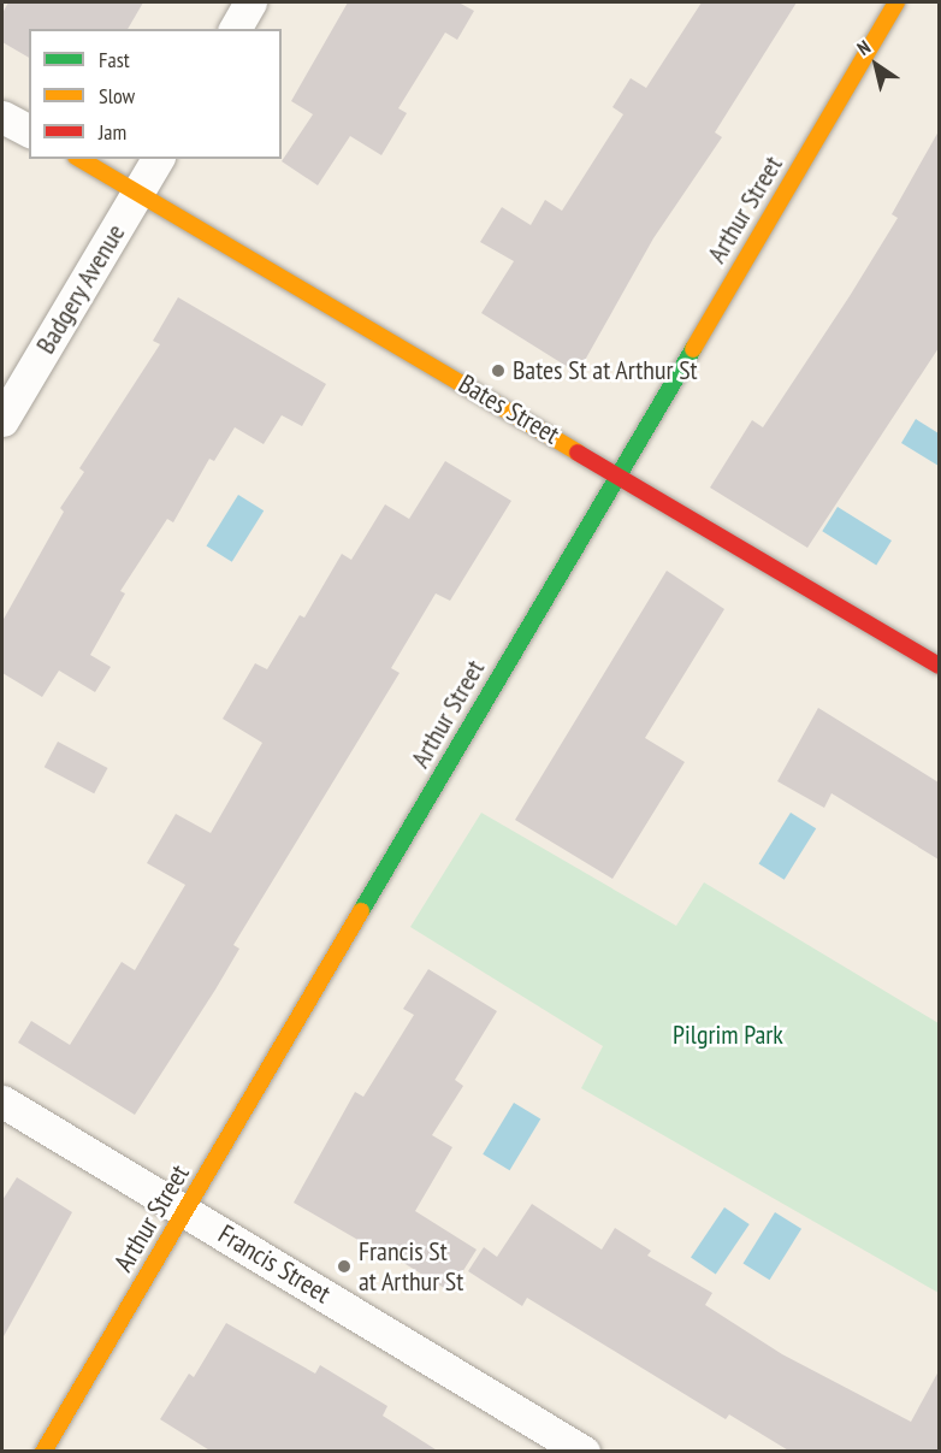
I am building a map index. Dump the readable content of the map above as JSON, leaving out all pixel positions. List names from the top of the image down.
{
  "streets": {
    "main road": ["Arthur Street", "Bates Street"],
    "street": ["Badgery Avenue", "Francis Street"]
  },
  "crossings": [
    ["Arthur Street", "Bates Street"],
    ["Arthur Street", "Francis Street"],
    ["Badgery Avenue", "Bates Street"]
  ],
  "parks": ["Pilgrim Park"],
  "places": ["Bates St at Arthur St", "Francis St at Arthur St"],
  "legend": ["Fast", "Slow", "Jam"],
  "north": "top left"
}
